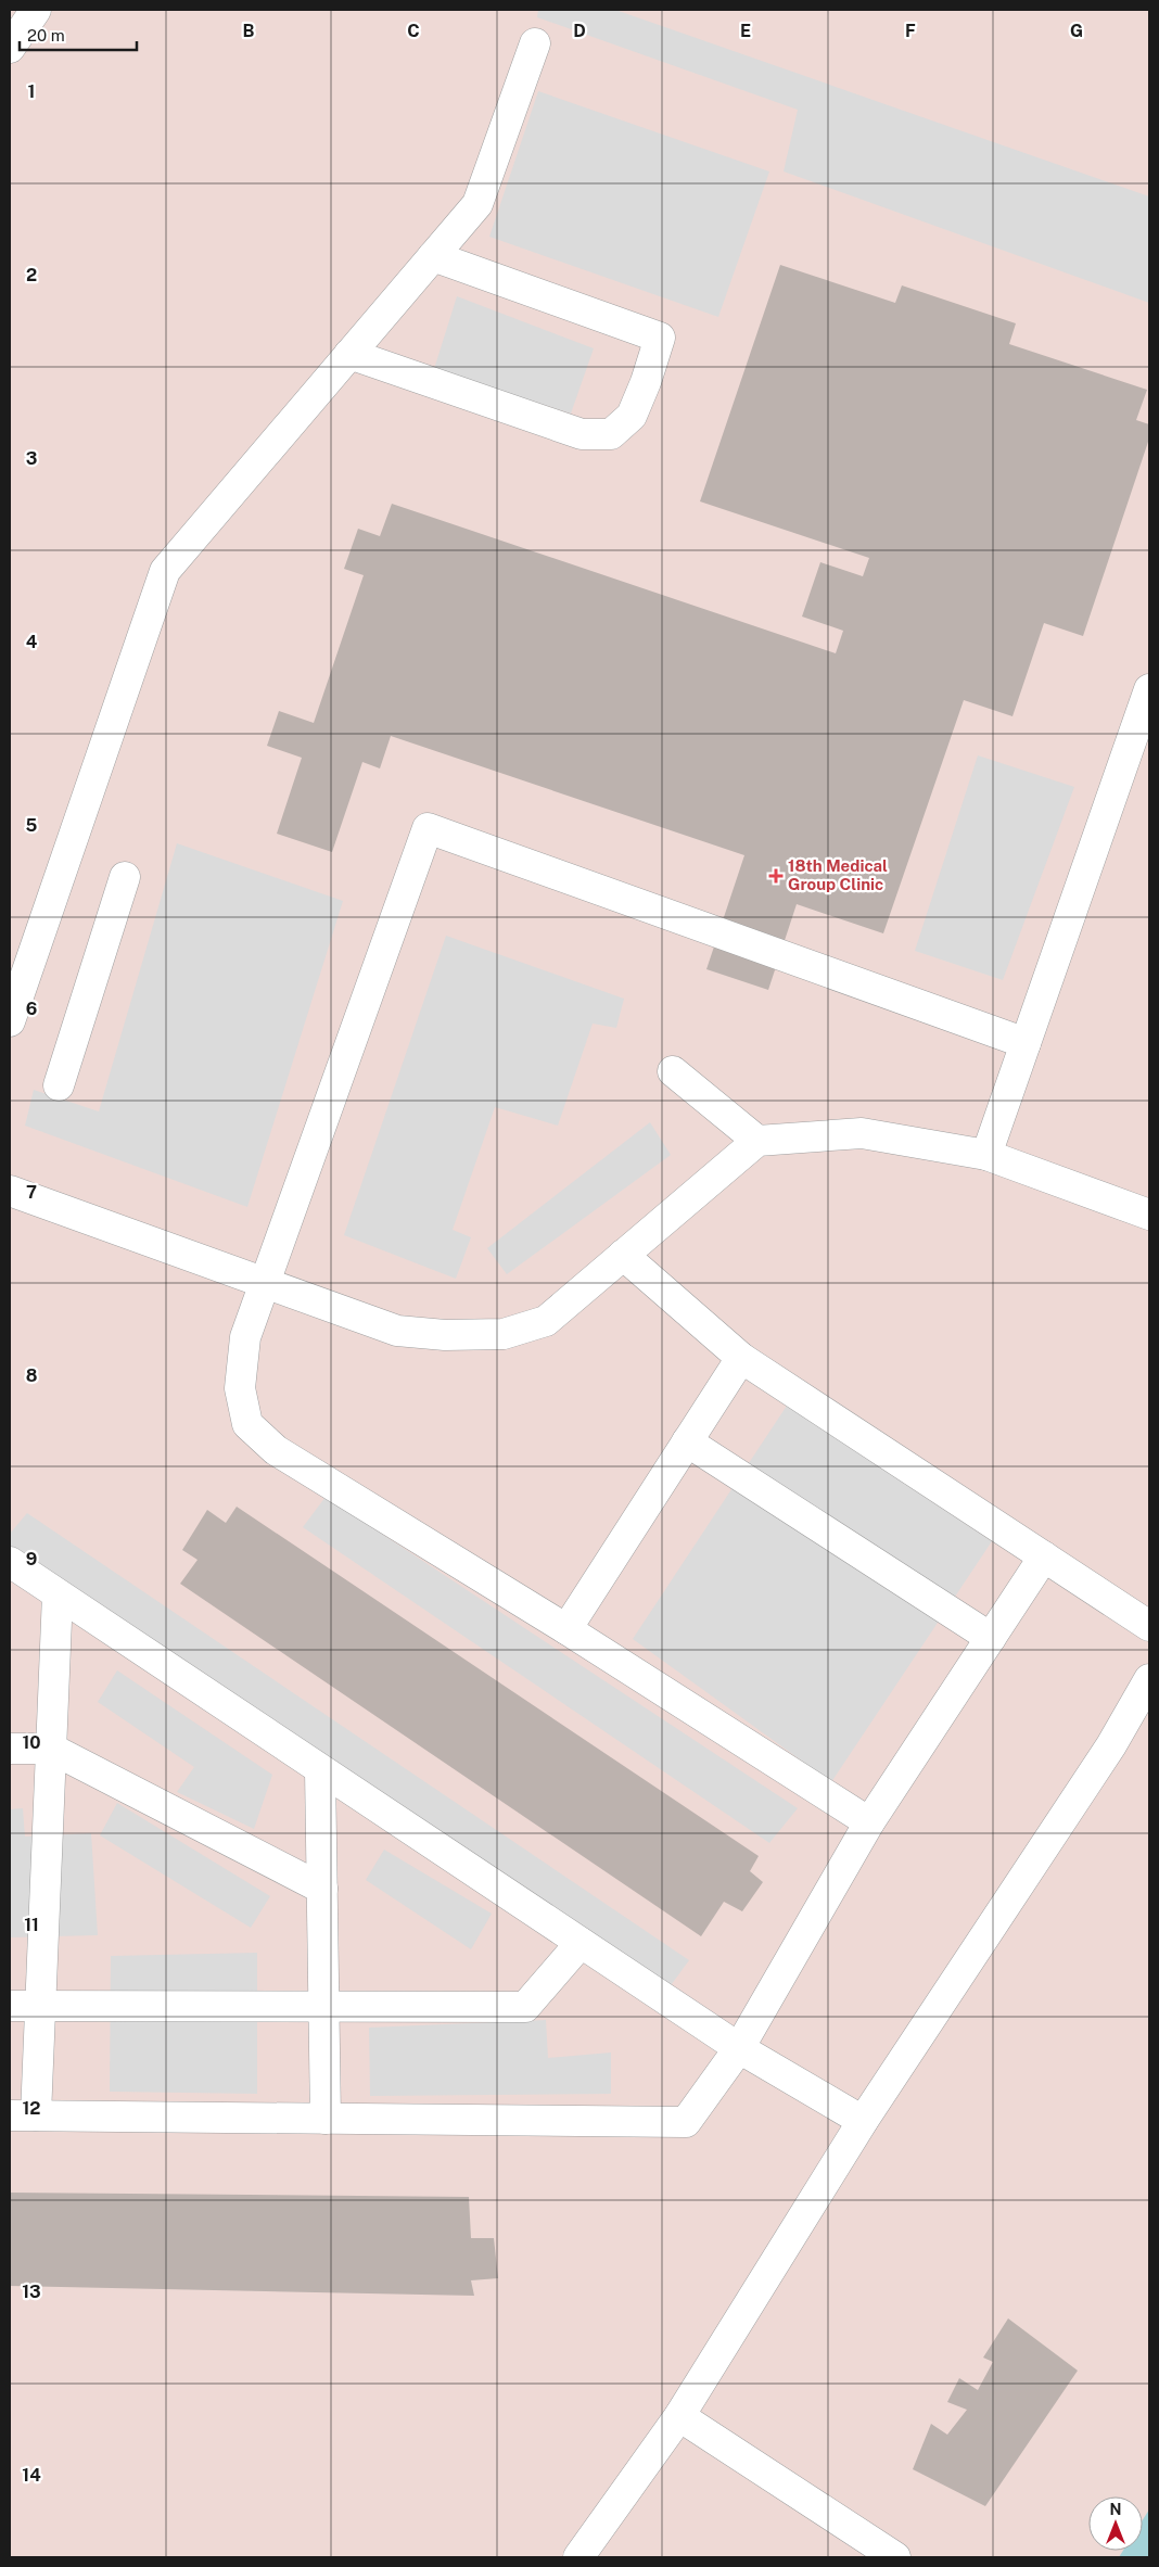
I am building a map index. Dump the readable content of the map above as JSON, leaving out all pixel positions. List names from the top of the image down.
{
  "places": {
    "health": ["18th Medical Group Clinic"]
  },
  "scale_bar": "20 m",
  "north": "top",
  "grid": {
    "columns": [
      "B",
      "C",
      "D",
      "E",
      "F",
      "G"
    ],
    "rows": [
      "1",
      "2",
      "3",
      "4",
      "5",
      "6",
      "7",
      "8",
      "9",
      "10",
      "11",
      "12",
      "13",
      "14"
    ]
  }
}
